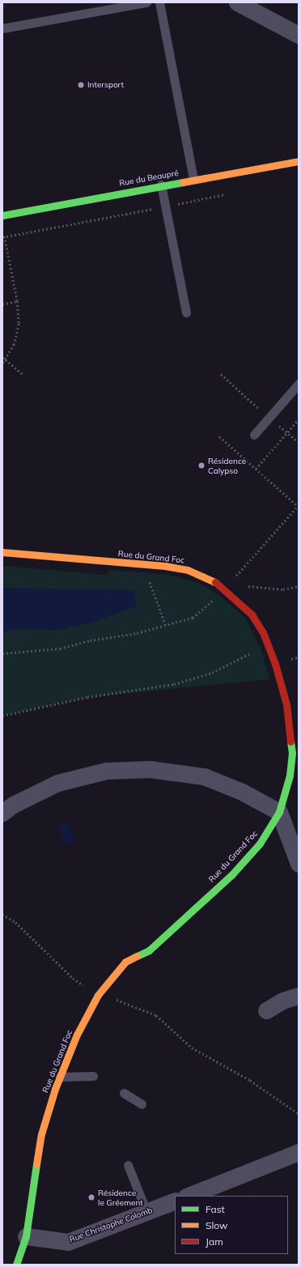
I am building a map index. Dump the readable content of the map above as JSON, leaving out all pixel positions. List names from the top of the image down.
{
  "streets": {
    "street": ["Rue du Beaupré", "Rue du Grand Foc", "Rue Christophe Colomb"]
  },
  "crossings": [
    ["Rue du Grand Foc", "Rue Christophe Colomb"]
  ],
  "places": ["Intersport", "Résidence Calypso", "Résidence le Gréement"],
  "legend": ["Fast", "Slow", "Jam"]
}
